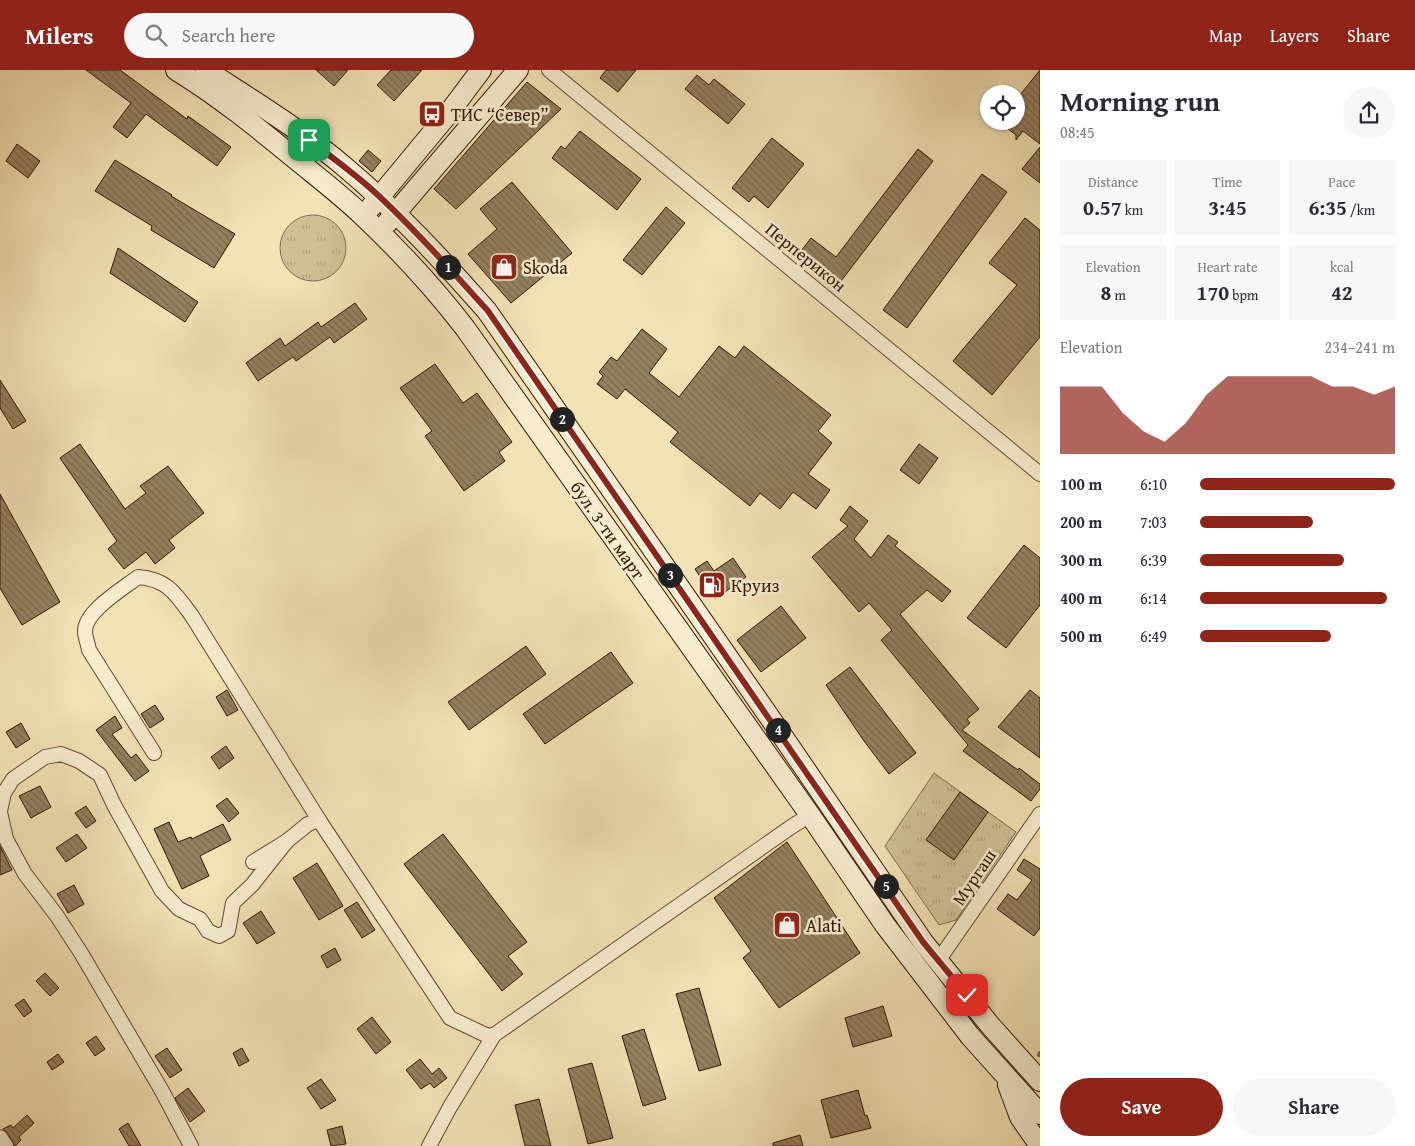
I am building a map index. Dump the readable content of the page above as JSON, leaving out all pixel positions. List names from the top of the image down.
{
  "streets": {
    "street": ["Перперикон", "бул. 3-ти март", "Мургаш"]
  },
  "crossings": [
    ["бул. 3-ти март", "Мургаш"]
  ],
  "places": {
    "bus stop": ["ТИС “Север”"],
    "shop": ["Skoda", "Alati"],
    "fuel station": ["Круиз"]
  },
  "page": {
    "header": "Milers",
    "search": "Search here",
    "nav": ["Map", "Layers", "Share"],
    "heading": ["Morning run", "08:45"],
    "stats": [
      ["Distance", "0.57 km"],
      ["Time", "3:45"],
      ["Pace", "6:35 /km"],
      ["Elevation", "8 m"],
      ["Heart rate", "170 bpm"],
      ["kcal", "42"]
    ],
    "pins": [
      "1",
      "2",
      "3",
      "4",
      "5"
    ],
    "chart": ["Elevation", "234–241 m"],
    "list": [
      {
        "name": "100 m",
        "note": "6:10"
      },
      {
        "name": "200 m",
        "note": "7:03"
      },
      {
        "name": "300 m",
        "note": "6:39"
      },
      {
        "name": "400 m",
        "note": "6:14"
      },
      {
        "name": "500 m",
        "note": "6:49"
      }
    ],
    "buttons": ["Save", "Share"]
  }
}
